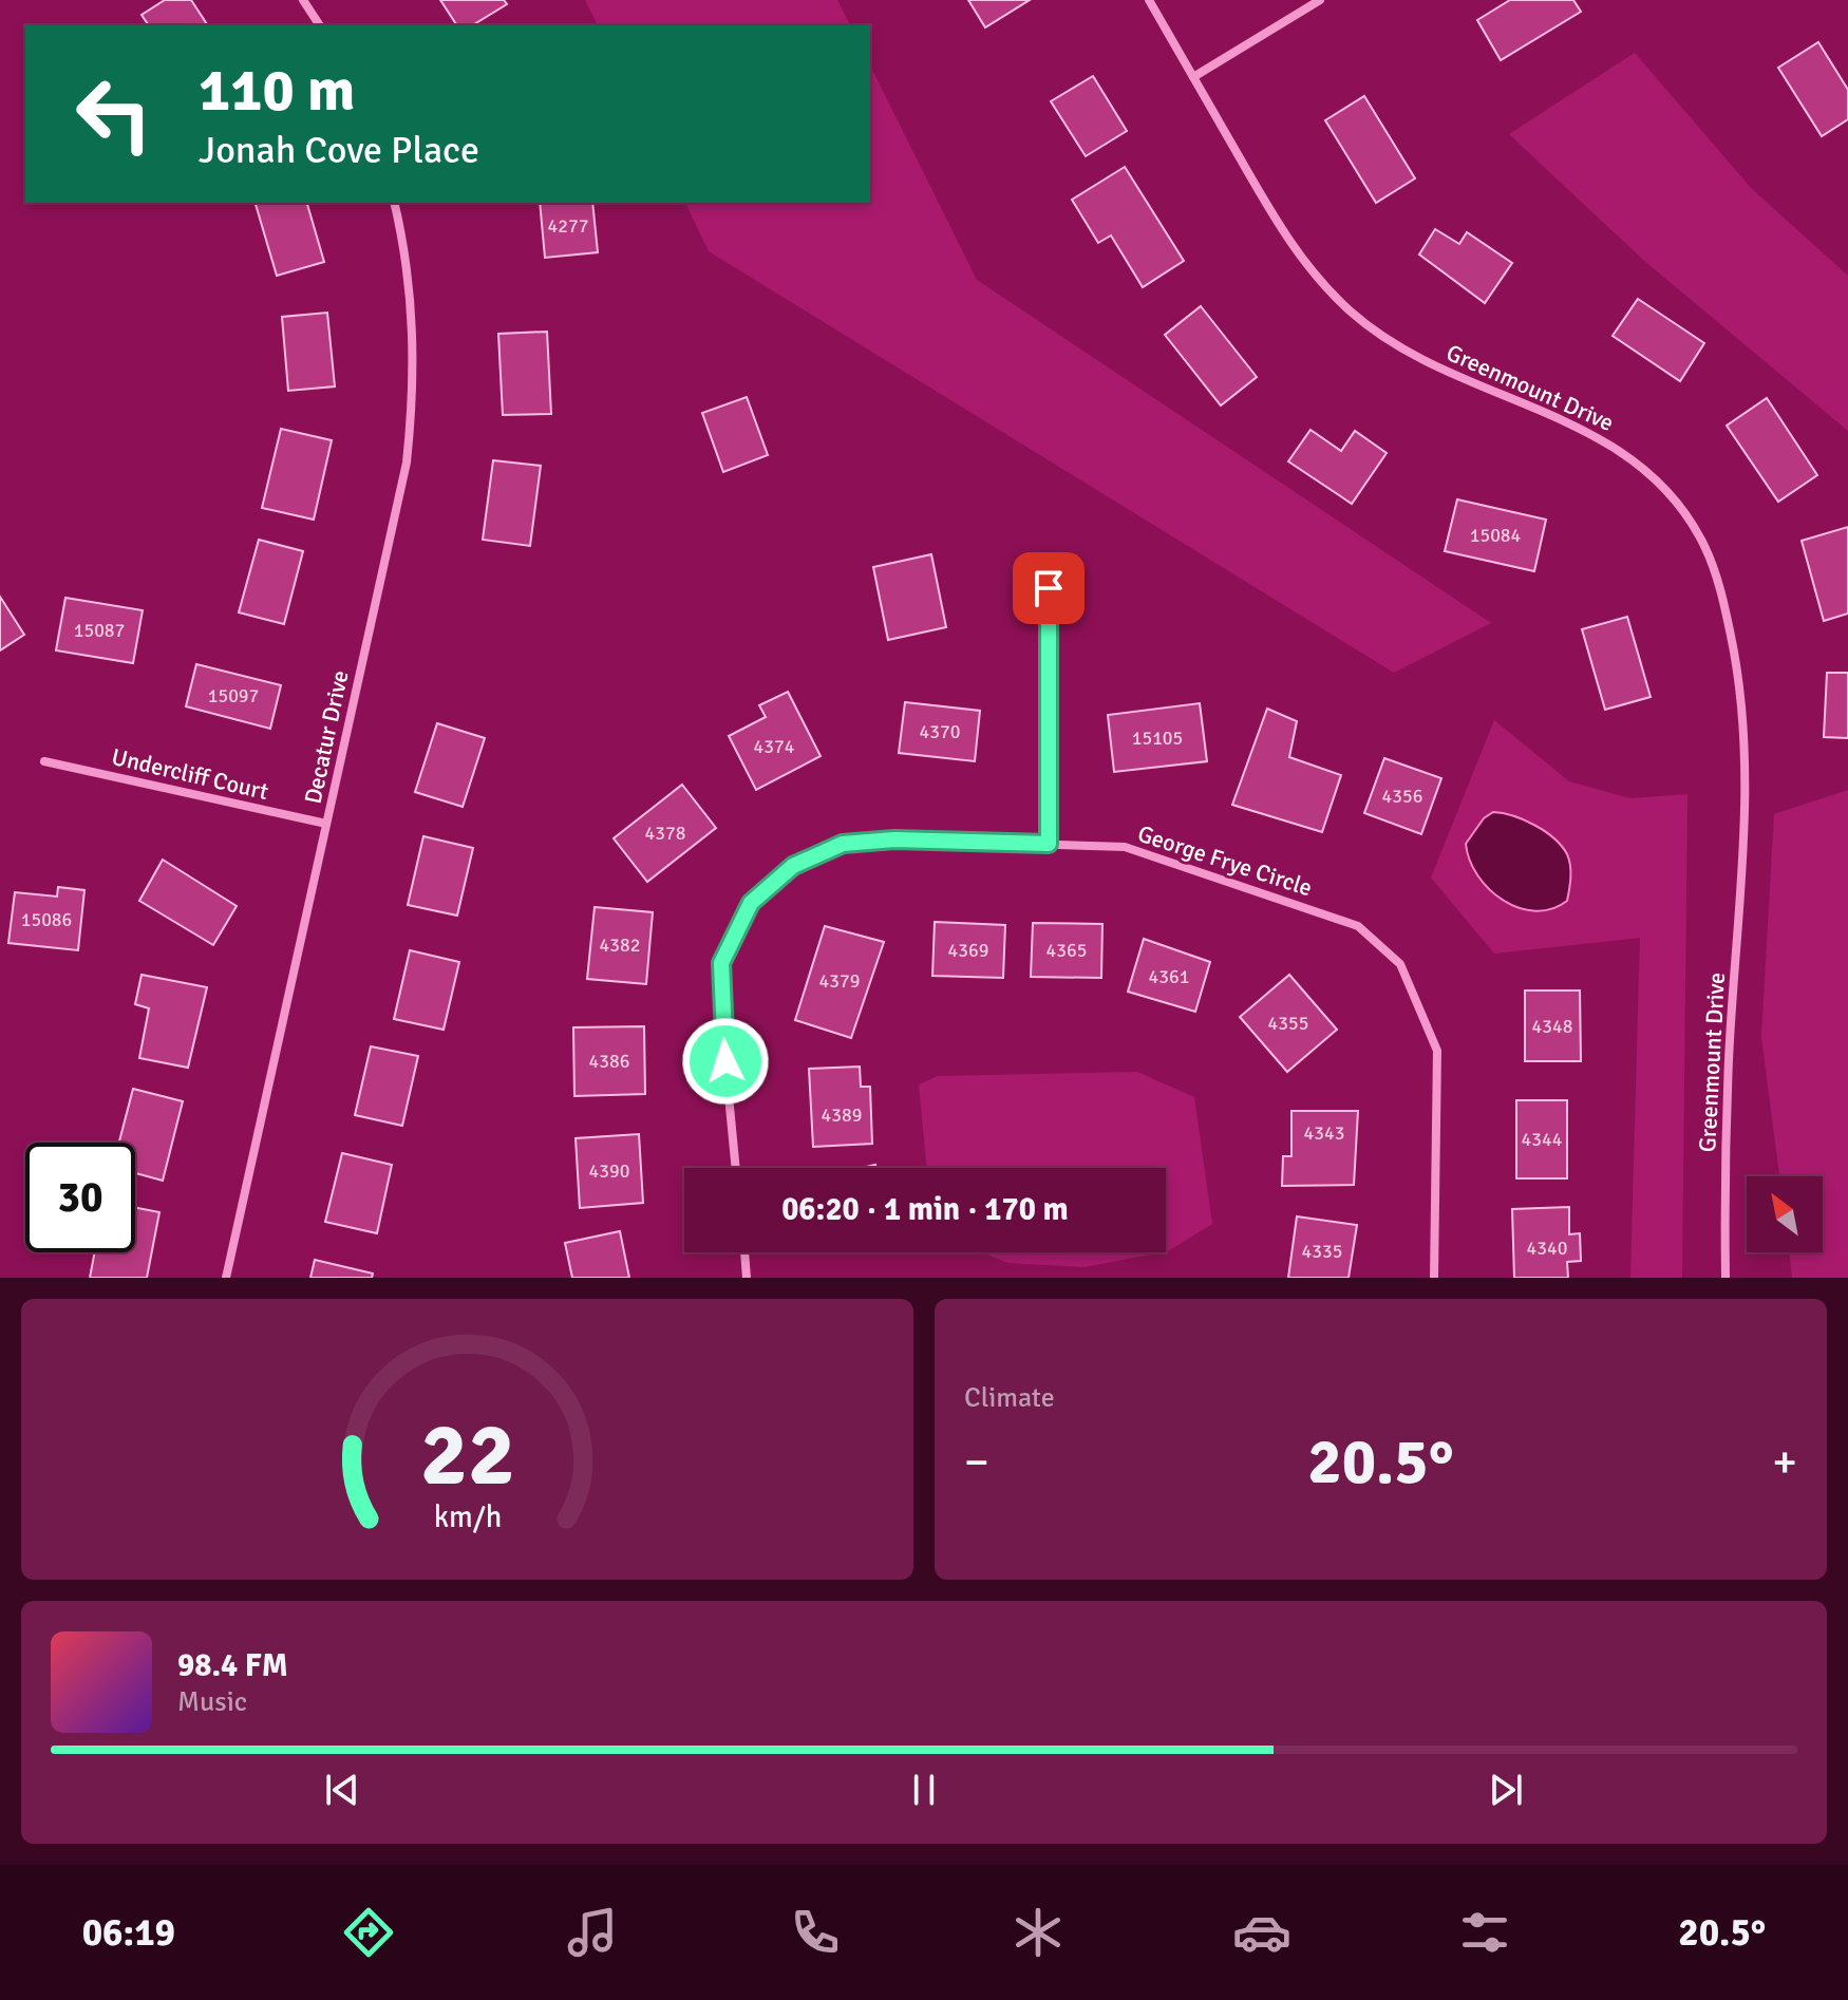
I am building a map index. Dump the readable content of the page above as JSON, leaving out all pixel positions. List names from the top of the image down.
{
  "streets": {
    "street": [
      "Greenmount Drive",
      "Decatur Drive",
      "Undercliff Court",
      "George Frye Circle"
    ]
  },
  "crossings": [
    ["Decatur Drive", "Undercliff Court"]
  ],
  "house_numbers": [
    "4277",
    "15084",
    "15087",
    "15097",
    "4370",
    "15105",
    "4374",
    "4356",
    "4378",
    "15086",
    "4382",
    "4369",
    "4365",
    "4361",
    "4379",
    "4355",
    "4348",
    "4386",
    "4389",
    "4343",
    "4344",
    "4390",
    "4340",
    "4335"
  ],
  "north": "top left",
  "page": {
    "turn": ["110 m", "Jonah Cove Place"],
    "limit": "30",
    "trip": "06:20 · 1 min · 170 m",
    "tile": "Climate",
    "heat": ["−", "20.5°", "+"],
    "song": ["98.4 FM", "Music"],
    "tabs": ["06:19", "20.5°"],
    "gauge": ["22", "km/h"]
  }
}
